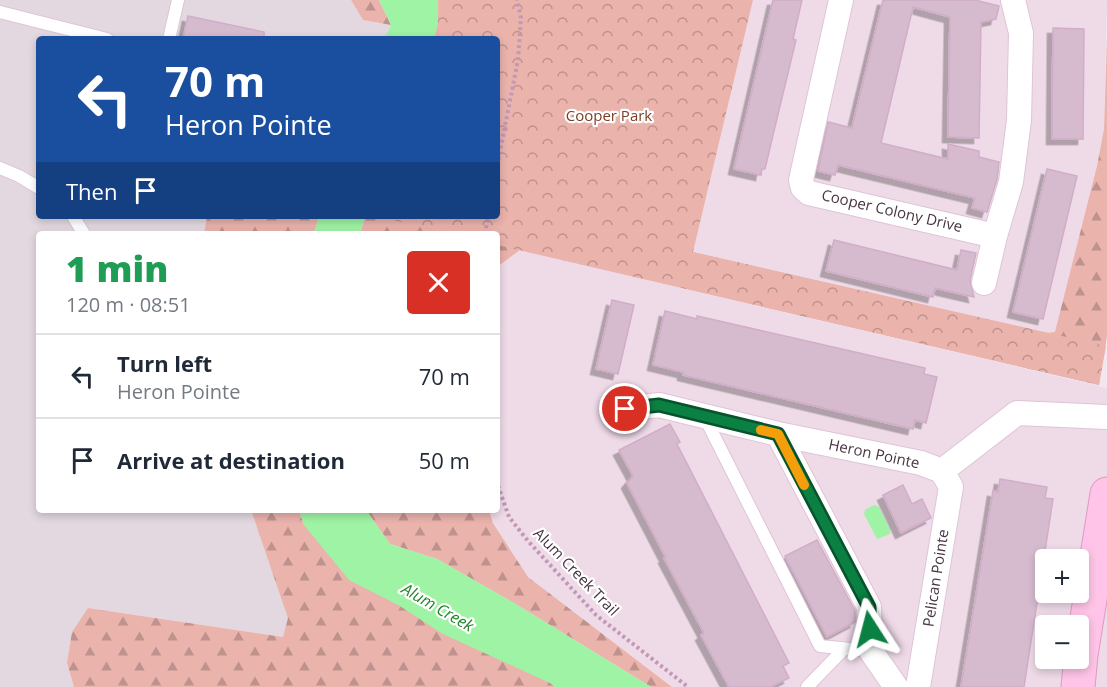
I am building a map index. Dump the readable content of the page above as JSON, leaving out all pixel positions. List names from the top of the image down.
{
  "streets": {
    "street": ["Cooper Colony Drive", "Heron Pointe", "Pelican Pointe"],
    "path": ["Alum Creek Trail"]
  },
  "crossings": [
    ["Heron Pointe", "Pelican Pointe"]
  ],
  "water": ["Alum Creek"],
  "parks": ["Cooper Park"],
  "page": {
    "turn": ["70 m", "Heron Pointe"],
    "then": "Then",
    "heading": ["1 min", "120 m · 08:51"],
    "list": [
      {
        "name": "Turn left",
        "note": "Heron Pointe",
        "value": "70 m"
      },
      {
        "name": "Arrive at destination",
        "value": "50 m"
      }
    ],
    "map_buttons": ["+", "−"]
  }
}
